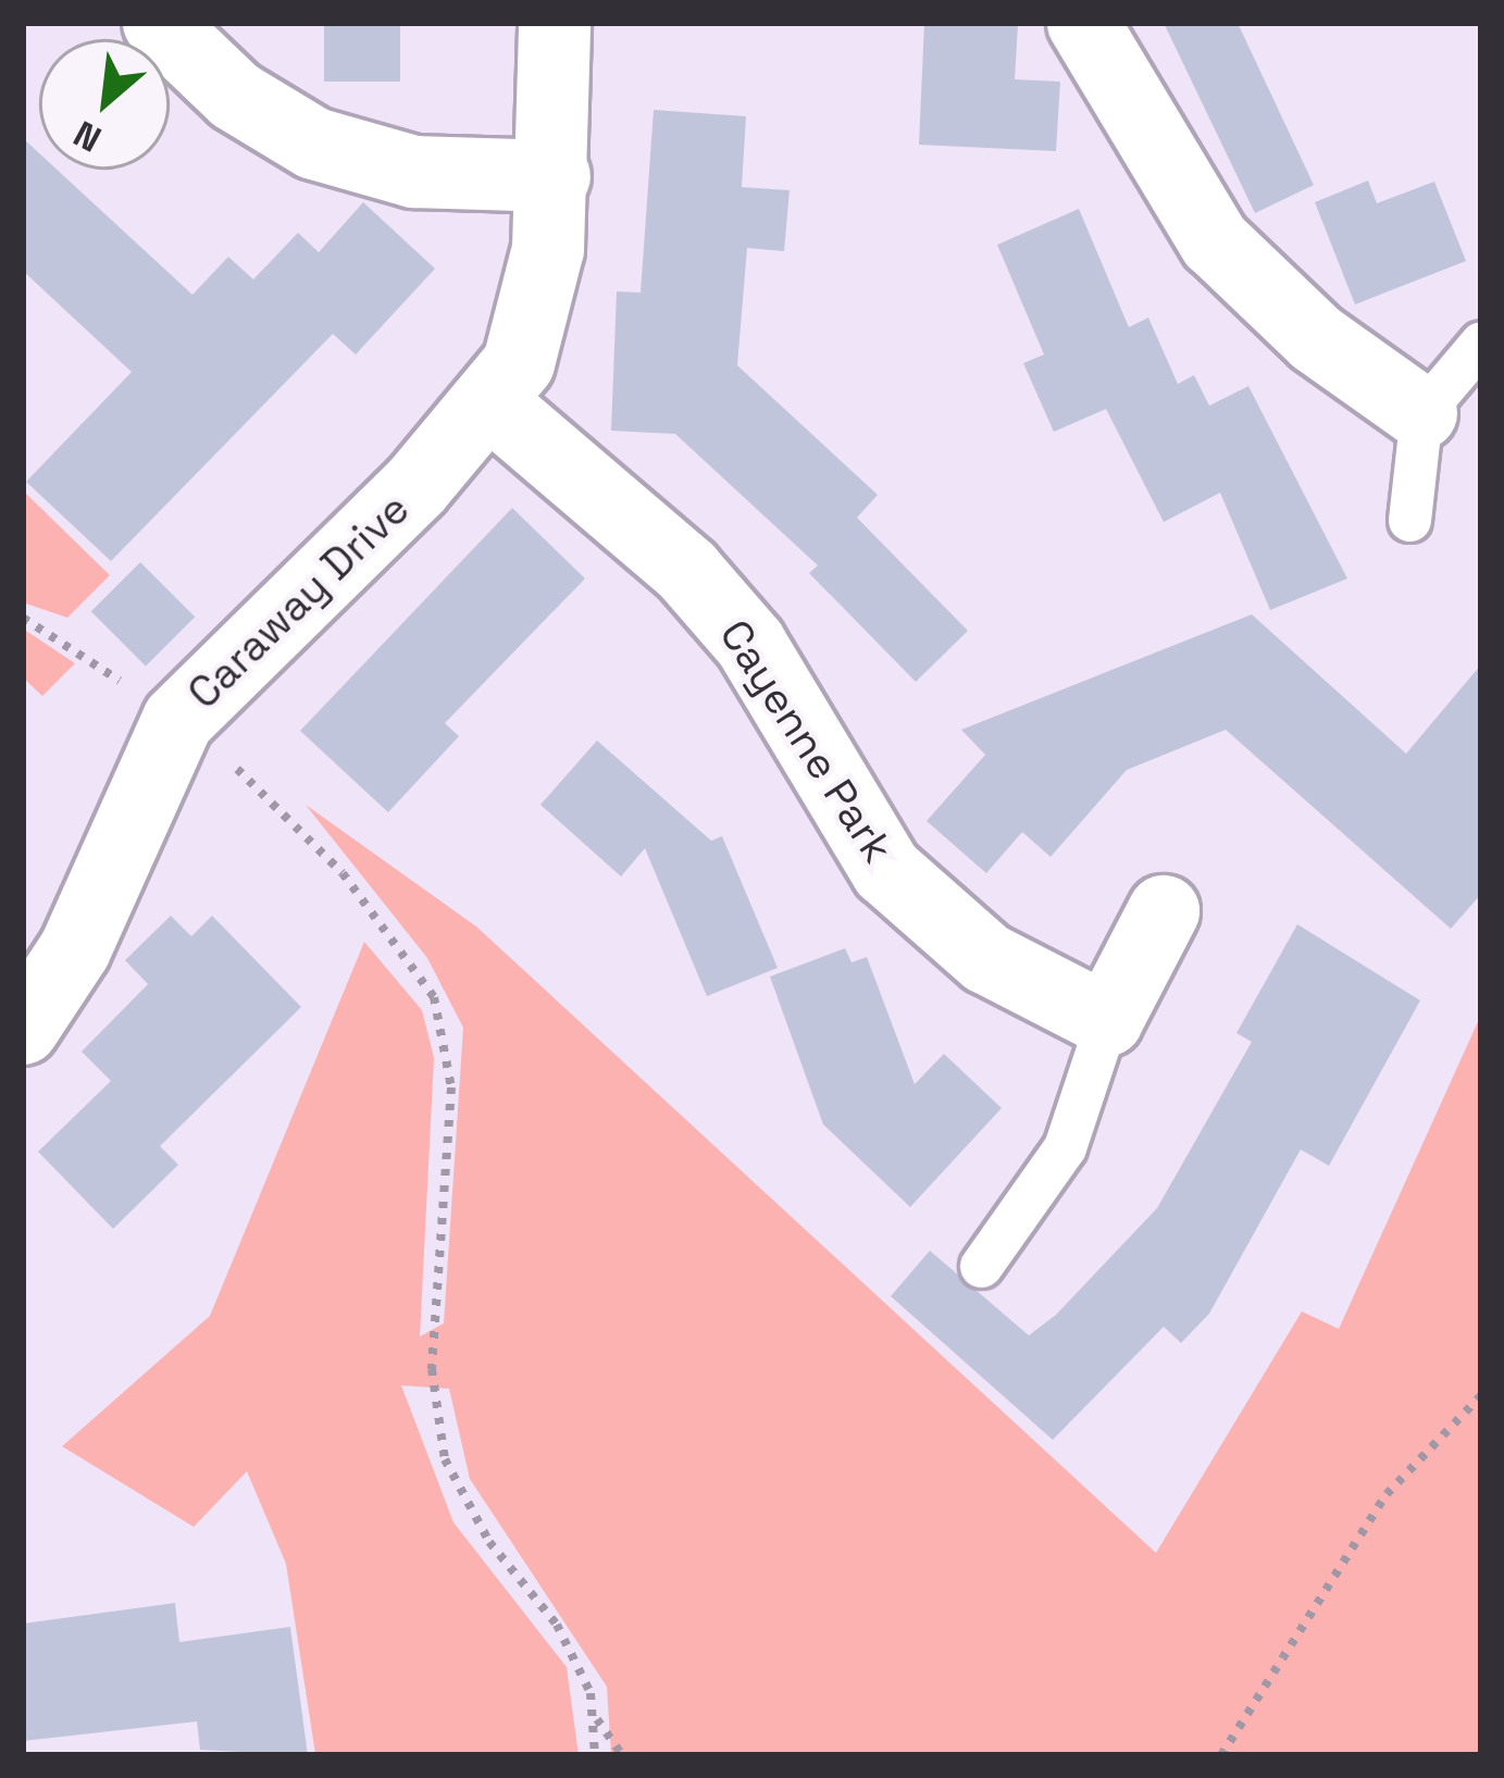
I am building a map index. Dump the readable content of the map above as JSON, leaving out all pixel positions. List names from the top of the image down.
{
  "streets": {
    "street": ["Caraway Drive", "Cayenne Park"]
  },
  "crossings": [
    ["Caraway Drive", "Cayenne Park"]
  ],
  "north": "bottom left"
}
